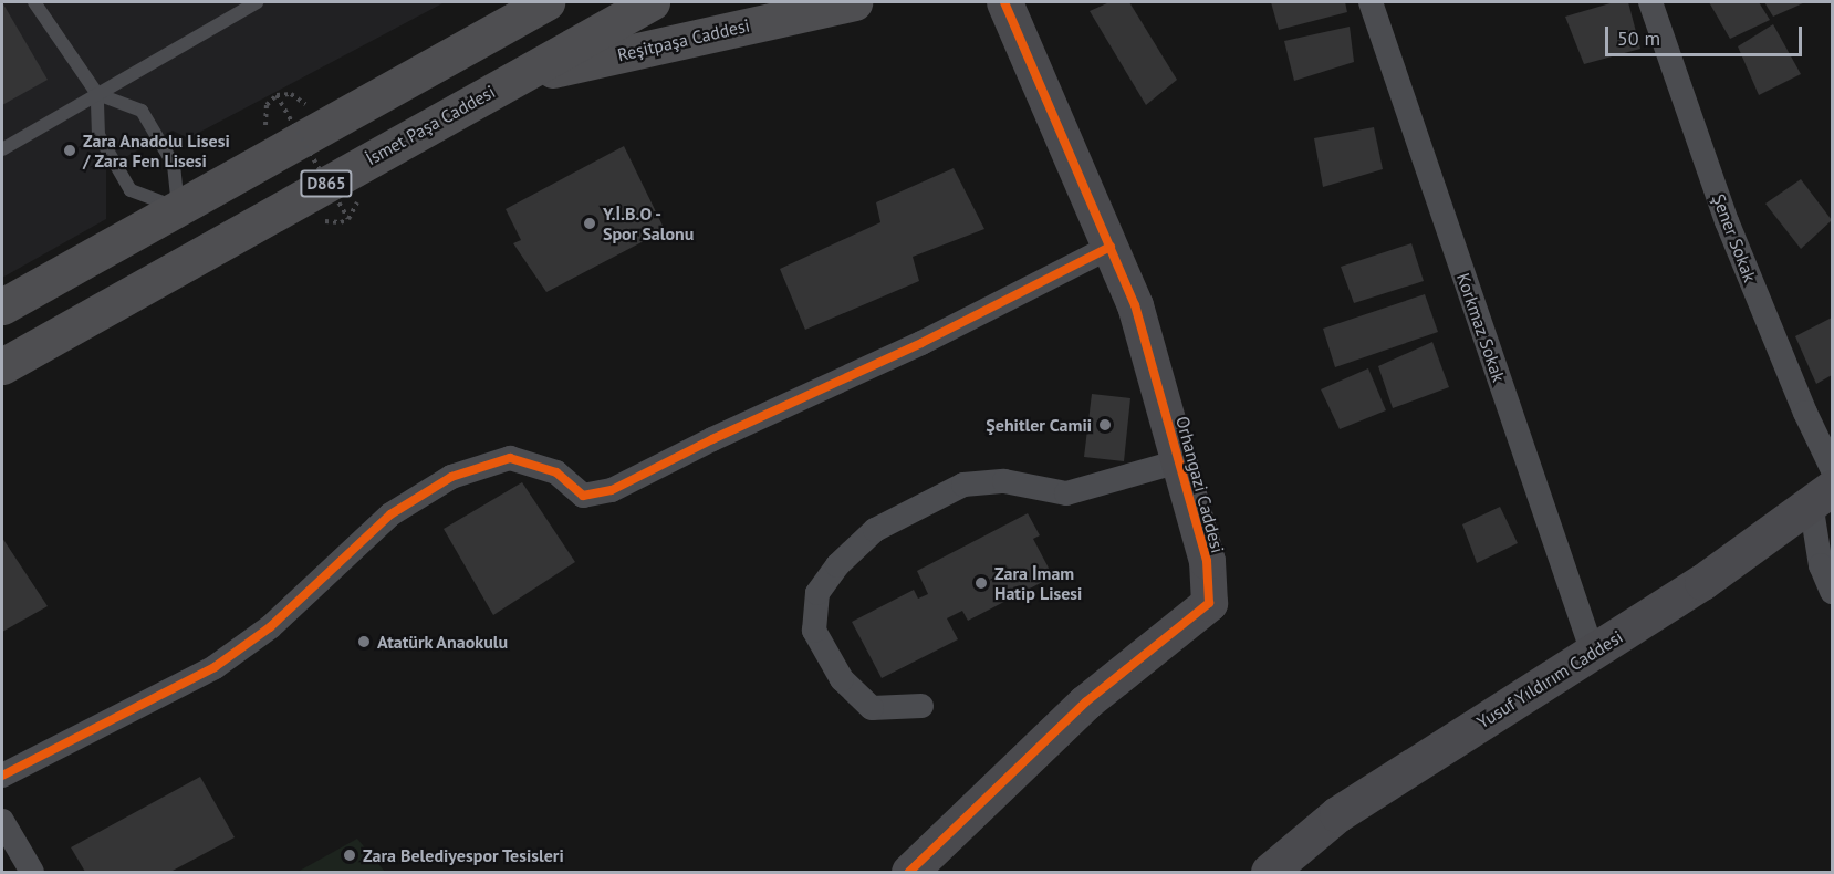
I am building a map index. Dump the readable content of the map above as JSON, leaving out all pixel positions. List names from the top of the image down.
{
  "streets": {
    "highway": ["Reşitpaşa Caddesi", "İsmet Paşa Caddesi", "D865"],
    "street": [
      "Şener Sokak",
      "Korkmaz Sokak",
      "Orhangazi Caddesi",
      "Yusuf Yıldırım Caddesi"
    ]
  },
  "crossings": [
    ["Reşitpaşa Caddesi", "İsmet Paşa Caddesi"],
    ["Korkmaz Sokak", "Yusuf Yıldırım Caddesi"]
  ],
  "places": [
    "Zara Anadolu Lisesi / Zara Fen Lisesi",
    "Y.İ.B.O - Spor Salonu",
    "Şehitler Camii",
    "Zara İmam Hatip Lisesi",
    "Atatürk Anaokulu",
    "Zara Belediyespor Tesisleri"
  ],
  "scale_bar": "50 m"
}
